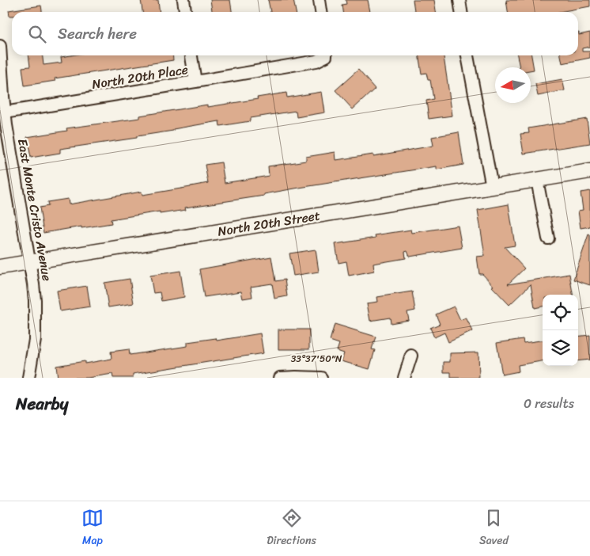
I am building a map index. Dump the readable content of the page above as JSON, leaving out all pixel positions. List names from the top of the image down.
{
  "streets": {
    "street": ["North 20th Place", "East Monte Cristo Avenue", "North 20th Street"]
  },
  "crossings": [
    ["North 20th Place", "East Monte Cristo Avenue"],
    ["East Monte Cristo Avenue", "North 20th Street"]
  ],
  "north": "left",
  "page": {
    "search": "Search here",
    "heading": ["Nearby", "0 results"],
    "nav": ["Map", "Directions", "Saved"]
  },
  "coordinates": ["33°37'50\"N"]
}
